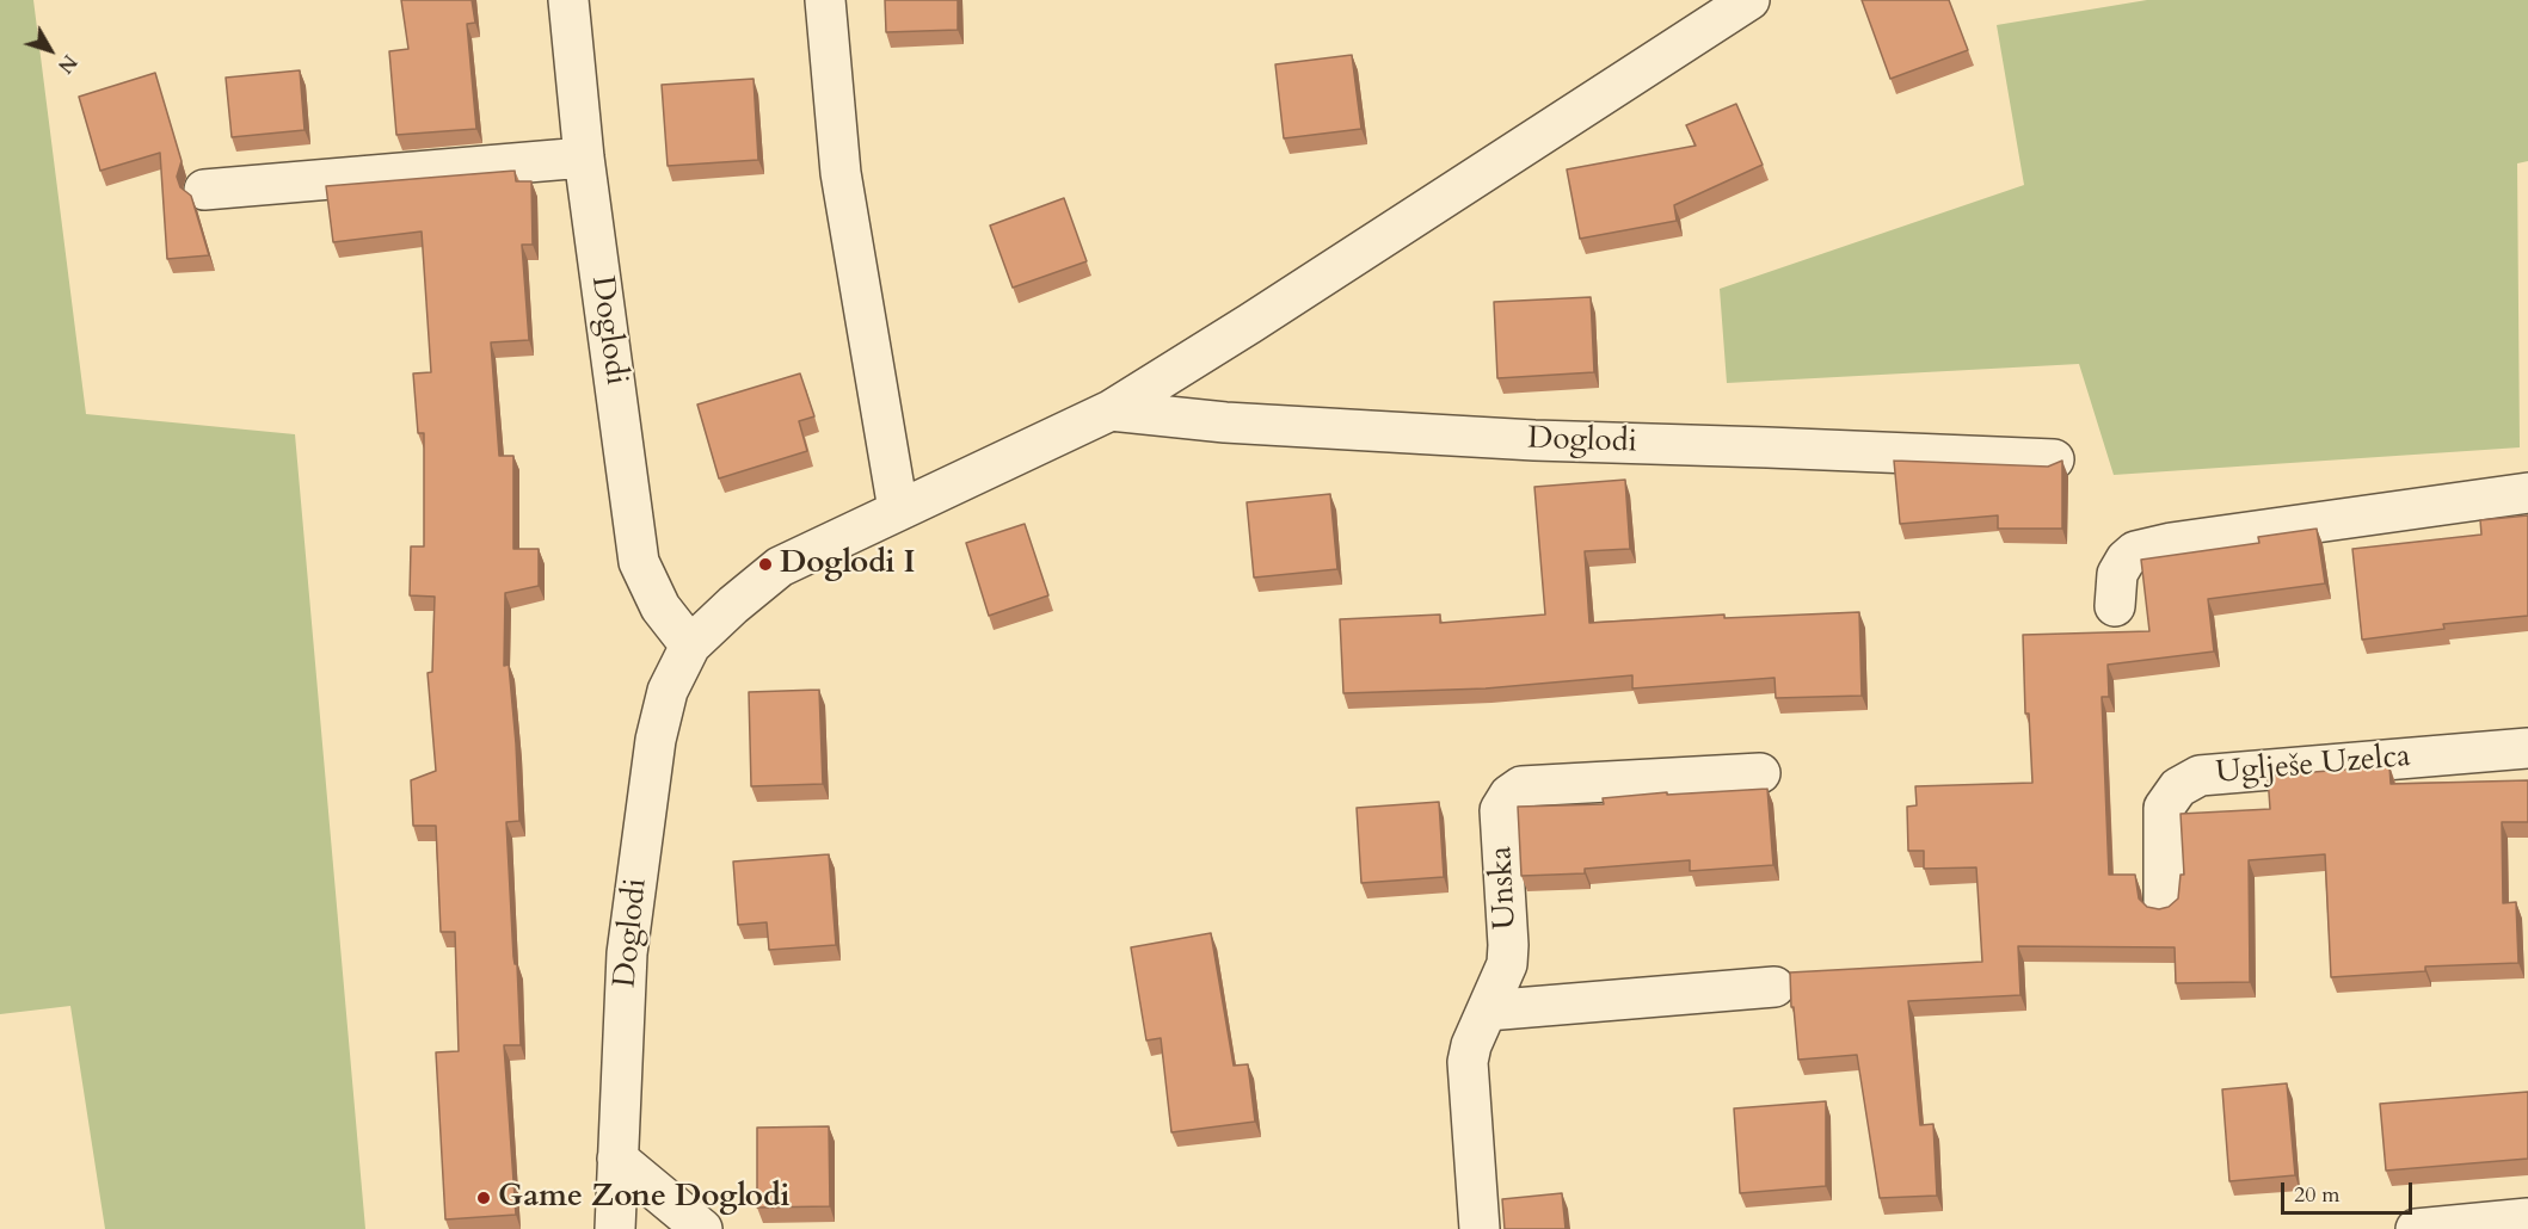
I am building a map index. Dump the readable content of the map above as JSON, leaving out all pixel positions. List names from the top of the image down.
{
  "streets": {
    "street": ["Doglodi", "Uglješe Uzelca", "Unska"]
  },
  "places": ["Doglodi I", "Game Zone Doglodi"],
  "scale_bar": "20 m",
  "north": "bottom right"
}
